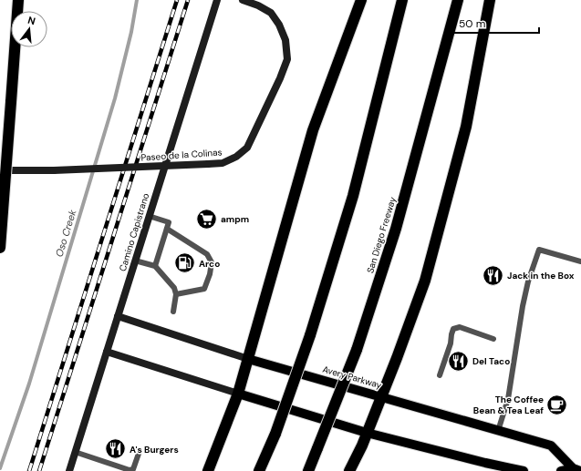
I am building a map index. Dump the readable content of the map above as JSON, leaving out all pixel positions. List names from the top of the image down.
{
  "streets": {
    "highway": ["San Diego Freeway"],
    "main road": ["Paseo de la Colinas", "Camino Capistrano", "Avery Parkway"]
  },
  "crossings": [
    ["Camino Capistrano", "Avery Parkway"]
  ],
  "water": ["Oso Creek"],
  "places": {
    "supermarket": ["ampm"],
    "fuel station": ["Arco"],
    "restaurant": ["Jack in the Box", "Del Taco", "A's Burgers"],
    "cafe": ["The Coffee Bean & Tea Leaf"]
  },
  "scale_bar": "50 m",
  "north": "top"
}
